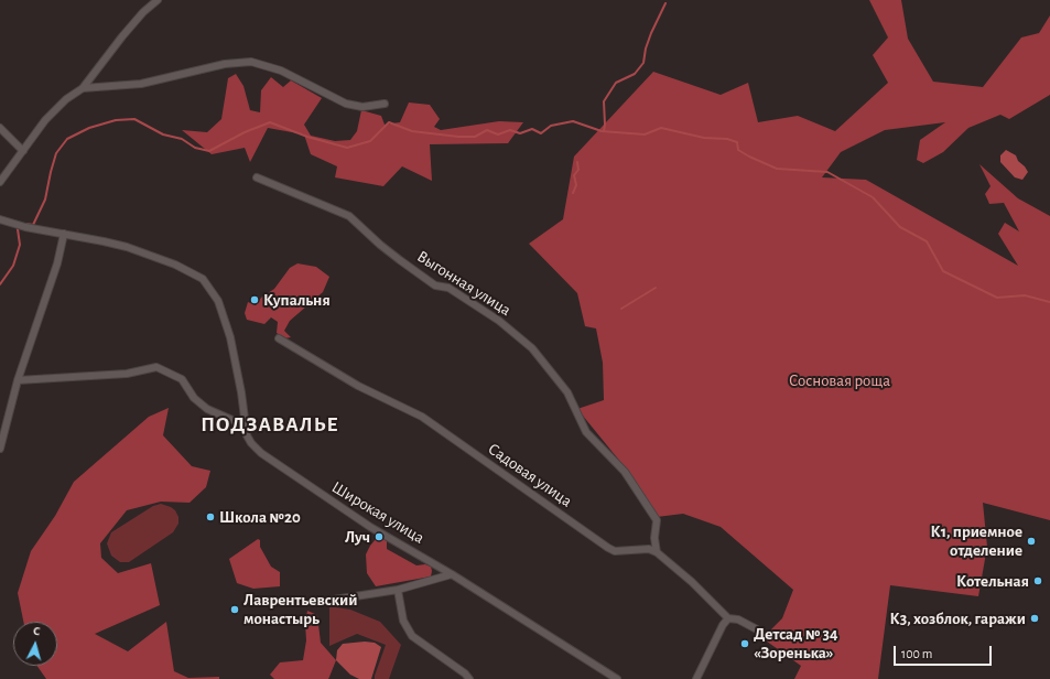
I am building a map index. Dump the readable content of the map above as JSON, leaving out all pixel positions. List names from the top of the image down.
{
  "streets": {
    "street": ["Выгонная улица", "Садовая улица", "Широкая улица"]
  },
  "crossings": [
    ["Выгонная улица", "Садовая улица"]
  ],
  "districts": ["ПОДЗАВАЛЬЕ"],
  "parks": ["Сосновая роща"],
  "places": [
    "Купальня",
    "Школа №20",
    "Луч",
    "К1, приемное отделение",
    "Котельная",
    "Лаврентьевский монастырь",
    "К3, хозблок, гаражи",
    "Детсад № 34 «Зоренька»"
  ],
  "scale_bar": "100 m",
  "north": "top"
}
